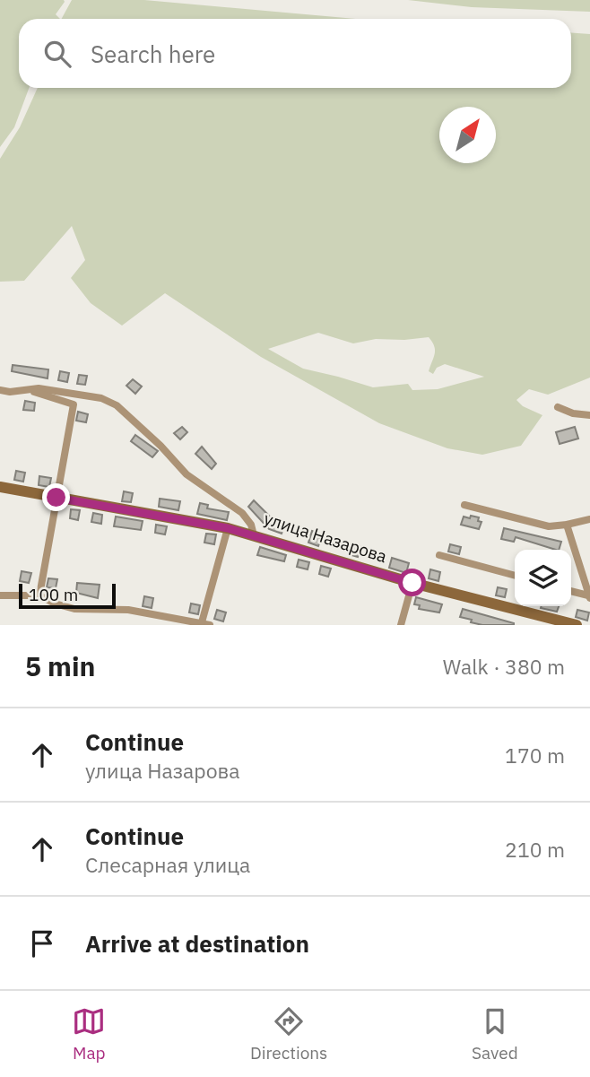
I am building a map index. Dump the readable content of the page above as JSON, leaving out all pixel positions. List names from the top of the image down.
{
  "streets": {
    "street": ["улица Назарова"]
  },
  "scale_bar": "100 m",
  "north": "top right",
  "page": {
    "search": "Search here",
    "scale": "100 m",
    "heading": ["5 min", "Walk · 380 m"],
    "list": [
      ["Continue", "улица Назарова", "170 m"],
      ["Continue", "Слесарная улица", "210 m"],
      "Arrive at destination"
    ],
    "nav": ["Map", "Directions", "Saved"]
  }
}
